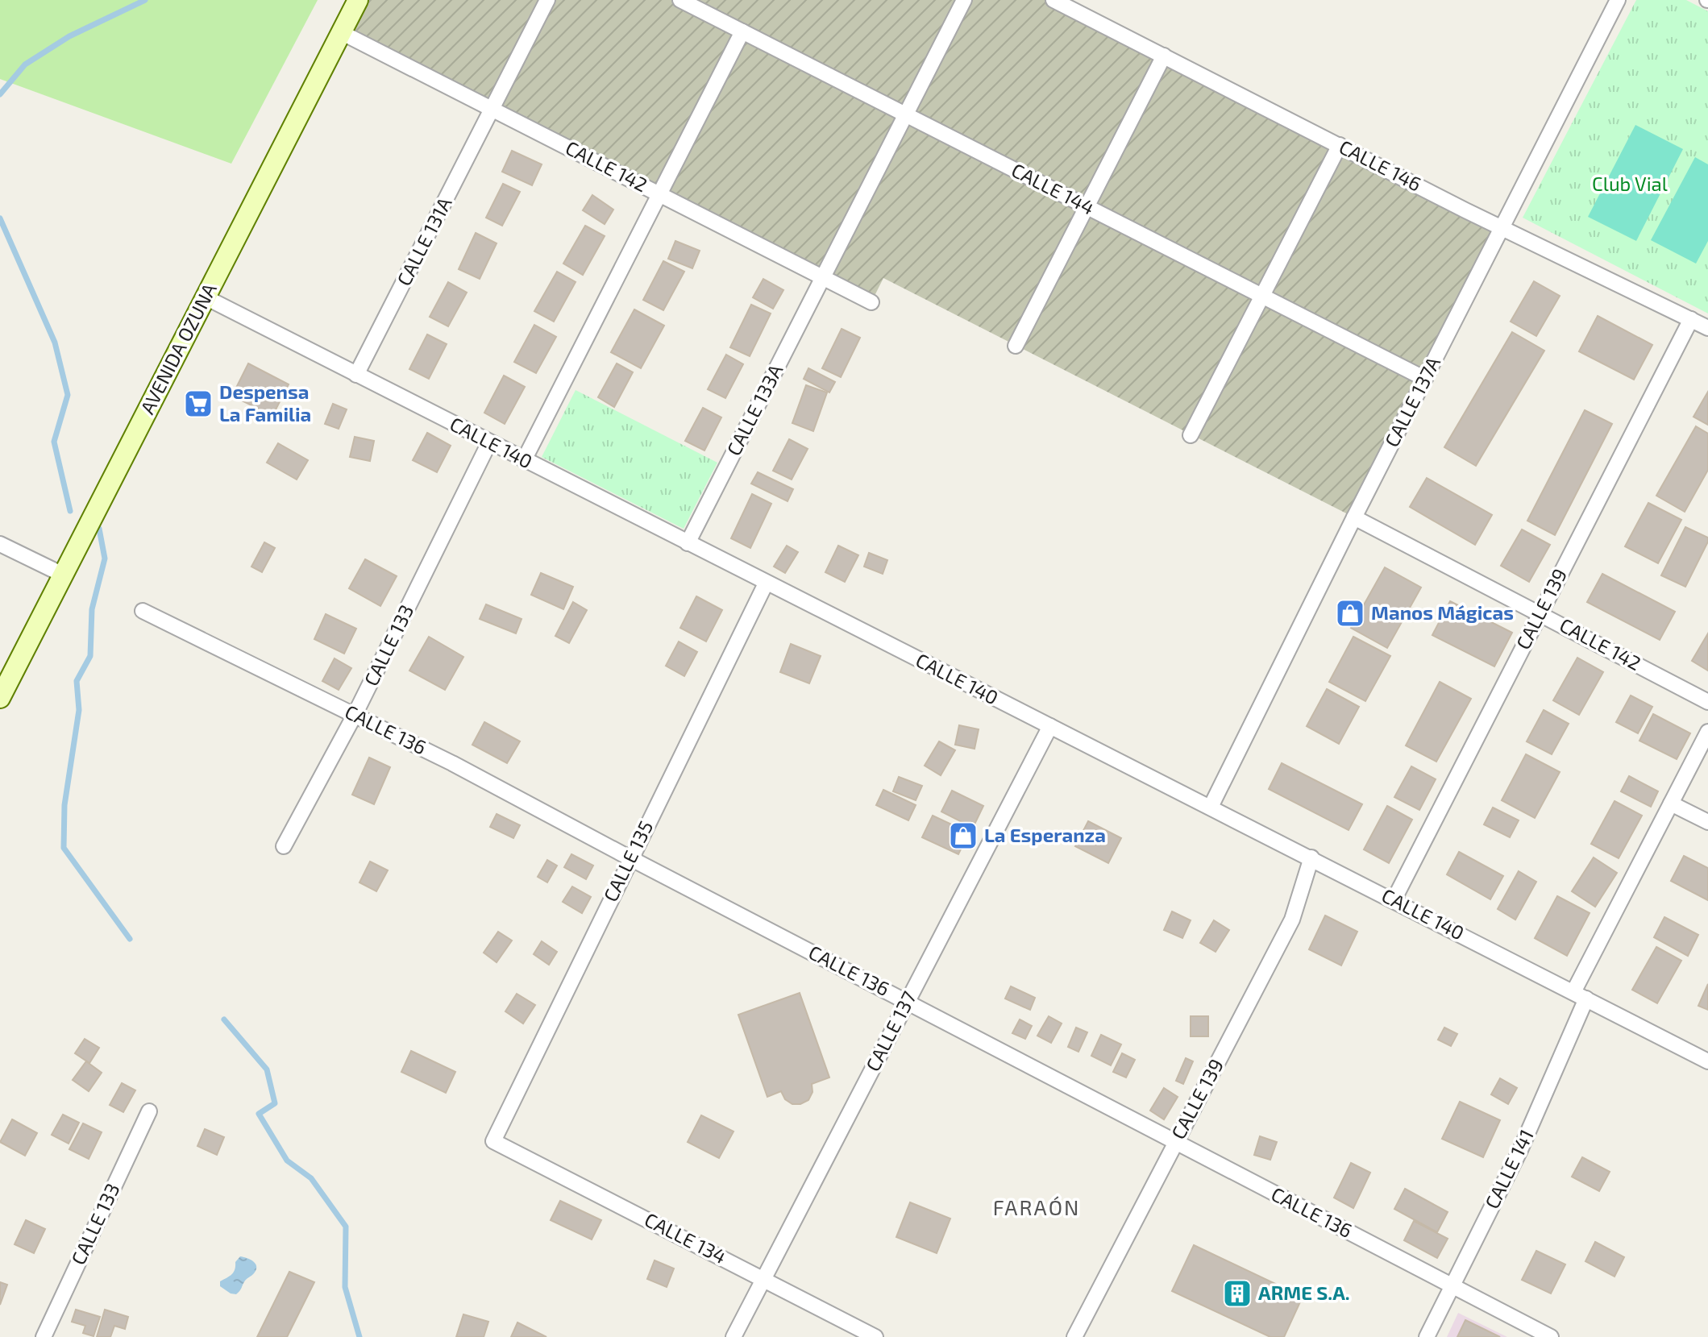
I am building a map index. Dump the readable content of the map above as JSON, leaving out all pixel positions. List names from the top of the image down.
{
  "streets": {
    "main road": ["AVENIDA OZUNA"],
    "street": [
      "CALLE 146",
      "CALLE 142",
      "CALLE 144",
      "CALLE 131A",
      "CALLE 137A",
      "CALLE 133A",
      "CALLE 140",
      "CALLE 139",
      "CALLE 133",
      "CALLE 136",
      "CALLE 135",
      "CALLE 137",
      "CALLE 141",
      "CALLE 134"
    ]
  },
  "crossings": [
    ["CALLE 146", "CALLE 137A"],
    ["CALLE 146", "CALLE 139"],
    ["CALLE 142", "CALLE 131A"],
    ["CALLE 142", "AVENIDA OZUNA"],
    ["CALLE 142", "CALLE 137A"],
    ["CALLE 142", "CALLE 133A"],
    ["CALLE 142", "CALLE 139"],
    ["CALLE 144", "CALLE 137A"],
    ["CALLE 144", "CALLE 133A"],
    ["CALLE 131A", "CALLE 140"],
    ["AVENIDA OZUNA", "CALLE 140"],
    ["CALLE 137A", "CALLE 140"],
    ["CALLE 133A", "CALLE 140"],
    ["CALLE 140", "CALLE 139"],
    ["CALLE 140", "CALLE 133"],
    ["CALLE 140", "CALLE 135"],
    ["CALLE 140", "CALLE 137"],
    ["CALLE 140", "CALLE 141"],
    ["CALLE 139", "CALLE 136"],
    ["CALLE 133", "CALLE 136"],
    ["CALLE 136", "CALLE 135"],
    ["CALLE 136", "CALLE 137"],
    ["CALLE 136", "CALLE 141"],
    ["CALLE 135", "CALLE 134"],
    ["CALLE 137", "CALLE 134"]
  ],
  "districts": ["FARAÓN"],
  "parks": ["Club Vial"],
  "places": {
    "supermarket": ["Despensa La Familia"],
    "shop": ["Manos Mágicas", "La Esperanza"],
    "building": ["ARME S.A."]
  }
}
